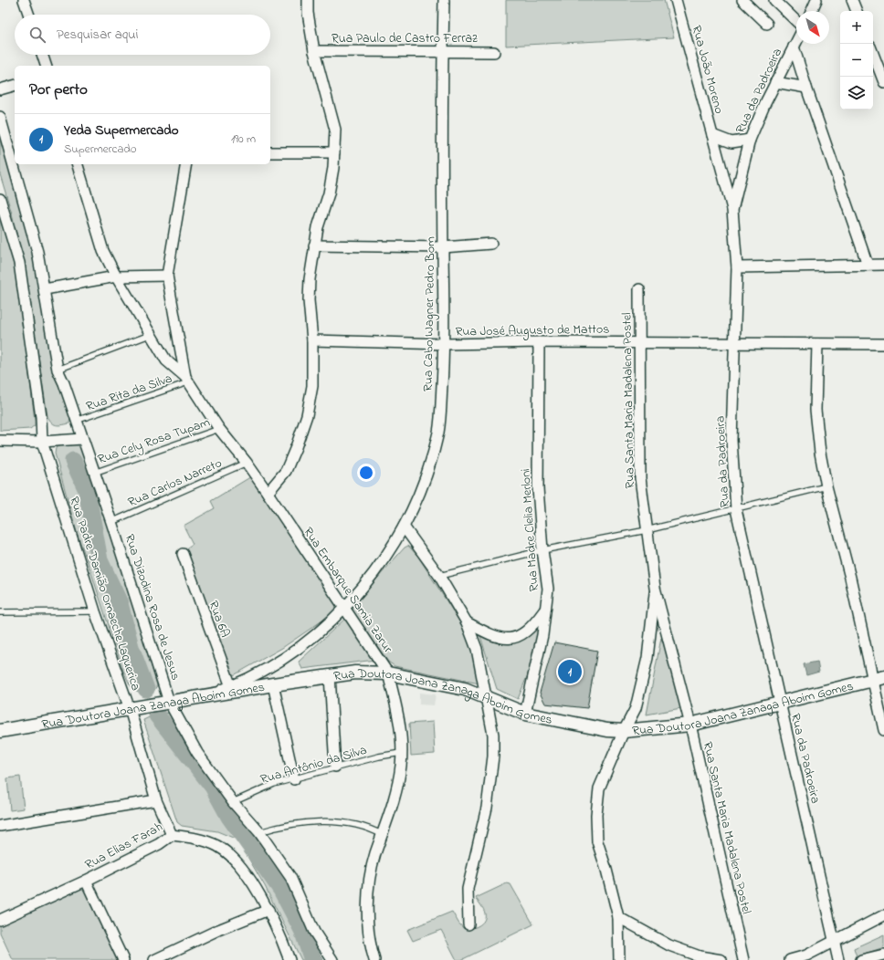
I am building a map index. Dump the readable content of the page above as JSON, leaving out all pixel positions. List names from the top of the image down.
{
  "streets": {
    "street": [
      "Rua Paulo de Castro Ferraz",
      "Rua João Moreno",
      "Rua da Padroeira",
      "Rua Cabo Wagner Pedro Bom",
      "Rua José Augusto de Mattos",
      "Rua Santa Maria Madalena Postel",
      "Rua Madre Clelia Merloni",
      "Rua Embarque Samia Zarur",
      "Rua Padre Damião Omaeche Laquerica",
      "Rua Dizodina Rosa de Jesus",
      "Rua 6A",
      "Rua Doutora Joana Zanaga Aboim Gomes",
      "Rua Elias Farah"
    ],
    "lane": [
      "Rua Rita da Silva",
      "Rua Cely Rosa Tupam",
      "Rua Carlos Narreto",
      "Rua Antônio da Silva"
    ]
  },
  "crossings": [
    ["Rua Paulo de Castro Ferraz", "Rua Cabo Wagner Pedro Bom"],
    ["Rua João Moreno", "Rua da Padroeira"],
    ["Rua da Padroeira", "Rua José Augusto de Mattos"],
    ["Rua da Padroeira", "Rua Doutora Joana Zanaga Aboim Gomes"],
    ["Rua Cabo Wagner Pedro Bom", "Rua José Augusto de Mattos"],
    ["Rua Cabo Wagner Pedro Bom", "Rua Embarque Samia Zarur"],
    ["Rua Cabo Wagner Pedro Bom", "Rua 6A"],
    ["Rua Cabo Wagner Pedro Bom", "Rua Doutora Joana Zanaga Aboim Gomes"],
    ["Rua José Augusto de Mattos", "Rua Santa Maria Madalena Postel"],
    ["Rua José Augusto de Mattos", "Rua Madre Clelia Merloni"],
    ["Rua Rita da Silva", "Rua Embarque Samia Zarur"],
    ["Rua Rita da Silva", "Rua Dizodina Rosa de Jesus"],
    ["Rua Santa Maria Madalena Postel", "Rua Doutora Joana Zanaga Aboim Gomes"],
    ["Rua Cely Rosa Tupam", "Rua Embarque Samia Zarur"],
    ["Rua Cely Rosa Tupam", "Rua Dizodina Rosa de Jesus"],
    ["Rua Carlos Narreto", "Rua Embarque Samia Zarur"],
    ["Rua Carlos Narreto", "Rua Dizodina Rosa de Jesus"],
    ["Rua Madre Clelia Merloni", "Rua Doutora Joana Zanaga Aboim Gomes"],
    ["Rua Embarque Samia Zarur", "Rua Doutora Joana Zanaga Aboim Gomes"],
    ["Rua Embarque Samia Zarur", "Rua Antônio da Silva"],
    ["Rua Padre Damião Omaeche Laquerica", "Rua Doutora Joana Zanaga Aboim Gomes"],
    ["Rua Padre Damião Omaeche Laquerica", "Rua Elias Farah"],
    ["Rua Dizodina Rosa de Jesus", "Rua Doutora Joana Zanaga Aboim Gomes"],
    ["Rua Dizodina Rosa de Jesus", "Rua Antônio da Silva"],
    ["Rua 6A", "Rua Doutora Joana Zanaga Aboim Gomes"]
  ],
  "north": "bottom right",
  "page": {
    "map_buttons": ["+", "−"],
    "search": "Pesquisar aqui",
    "heading": "Por perto",
    "list": [
      {
        "mark": "1",
        "name": "Yeda Supermercado",
        "note": "Supermercado",
        "value": "190 m"
      }
    ],
    "pins": "1"
  }
}
